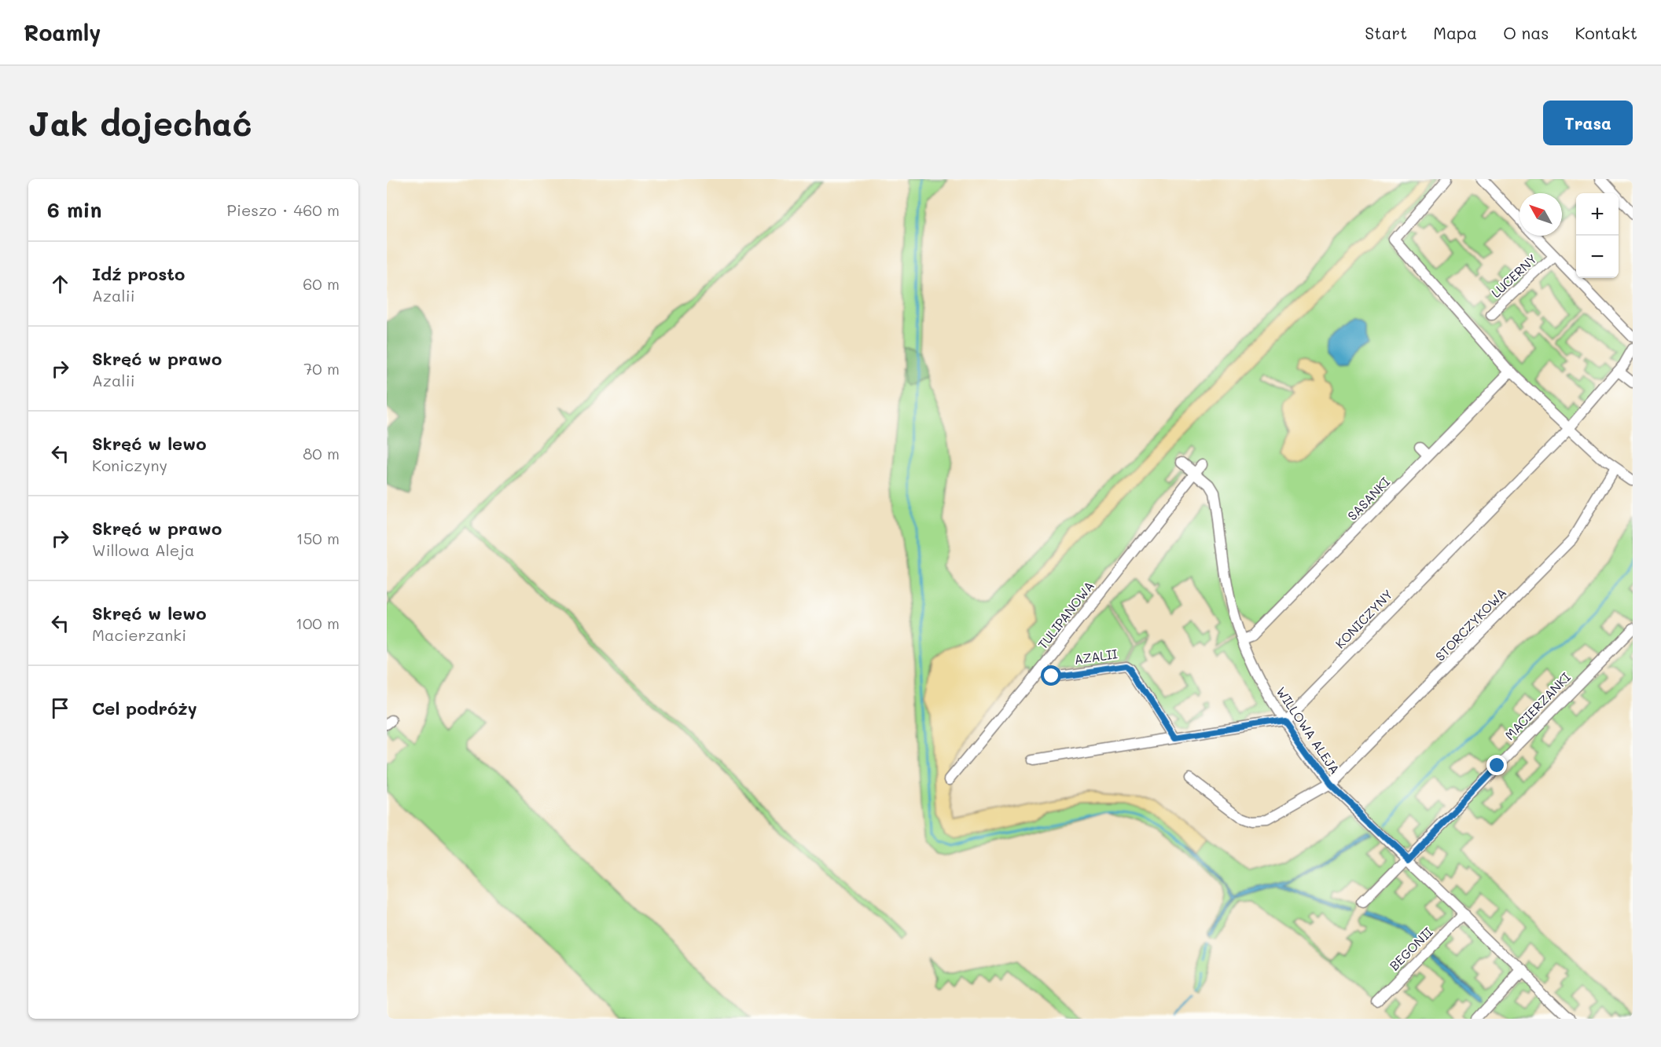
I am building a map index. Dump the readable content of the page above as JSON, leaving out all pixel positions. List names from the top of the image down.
{
  "streets": {
    "street": [
      "LUCERNY",
      "SASANKI",
      "TULIPANOWA",
      "KONICZYNY",
      "STORCZYKOWA",
      "AZALII",
      "MACIERZANKI",
      "WILLOWA ALEJA",
      "BEGONII"
    ]
  },
  "crossings": [
    ["SASANKI", "WILLOWA ALEJA"],
    ["TULIPANOWA", "AZALII"],
    ["TULIPANOWA", "WILLOWA ALEJA"],
    ["KONICZYNY", "WILLOWA ALEJA"],
    ["STORCZYKOWA", "WILLOWA ALEJA"],
    ["MACIERZANKI", "WILLOWA ALEJA"],
    ["WILLOWA ALEJA", "BEGONII"]
  ],
  "north": "top left",
  "page": {
    "header": "Roamly",
    "nav": [
      "Start",
      "Mapa",
      "O nas",
      "Kontakt"
    ],
    "buttons": "Trasa",
    "title": "Jak dojechać",
    "heading": ["6 min", "Pieszo · 460 m"],
    "map_buttons": ["+", "−"],
    "list": [
      ["Idź prosto", "Azalii", "60 m"],
      ["Skręć w prawo", "Azalii", "70 m"],
      ["Skręć w lewo", "Koniczyny", "80 m"],
      ["Skręć w prawo", "Willowa Aleja", "150 m"],
      ["Skręć w lewo", "Macierzanki", "100 m"],
      "Cel podróży"
    ]
  }
}
